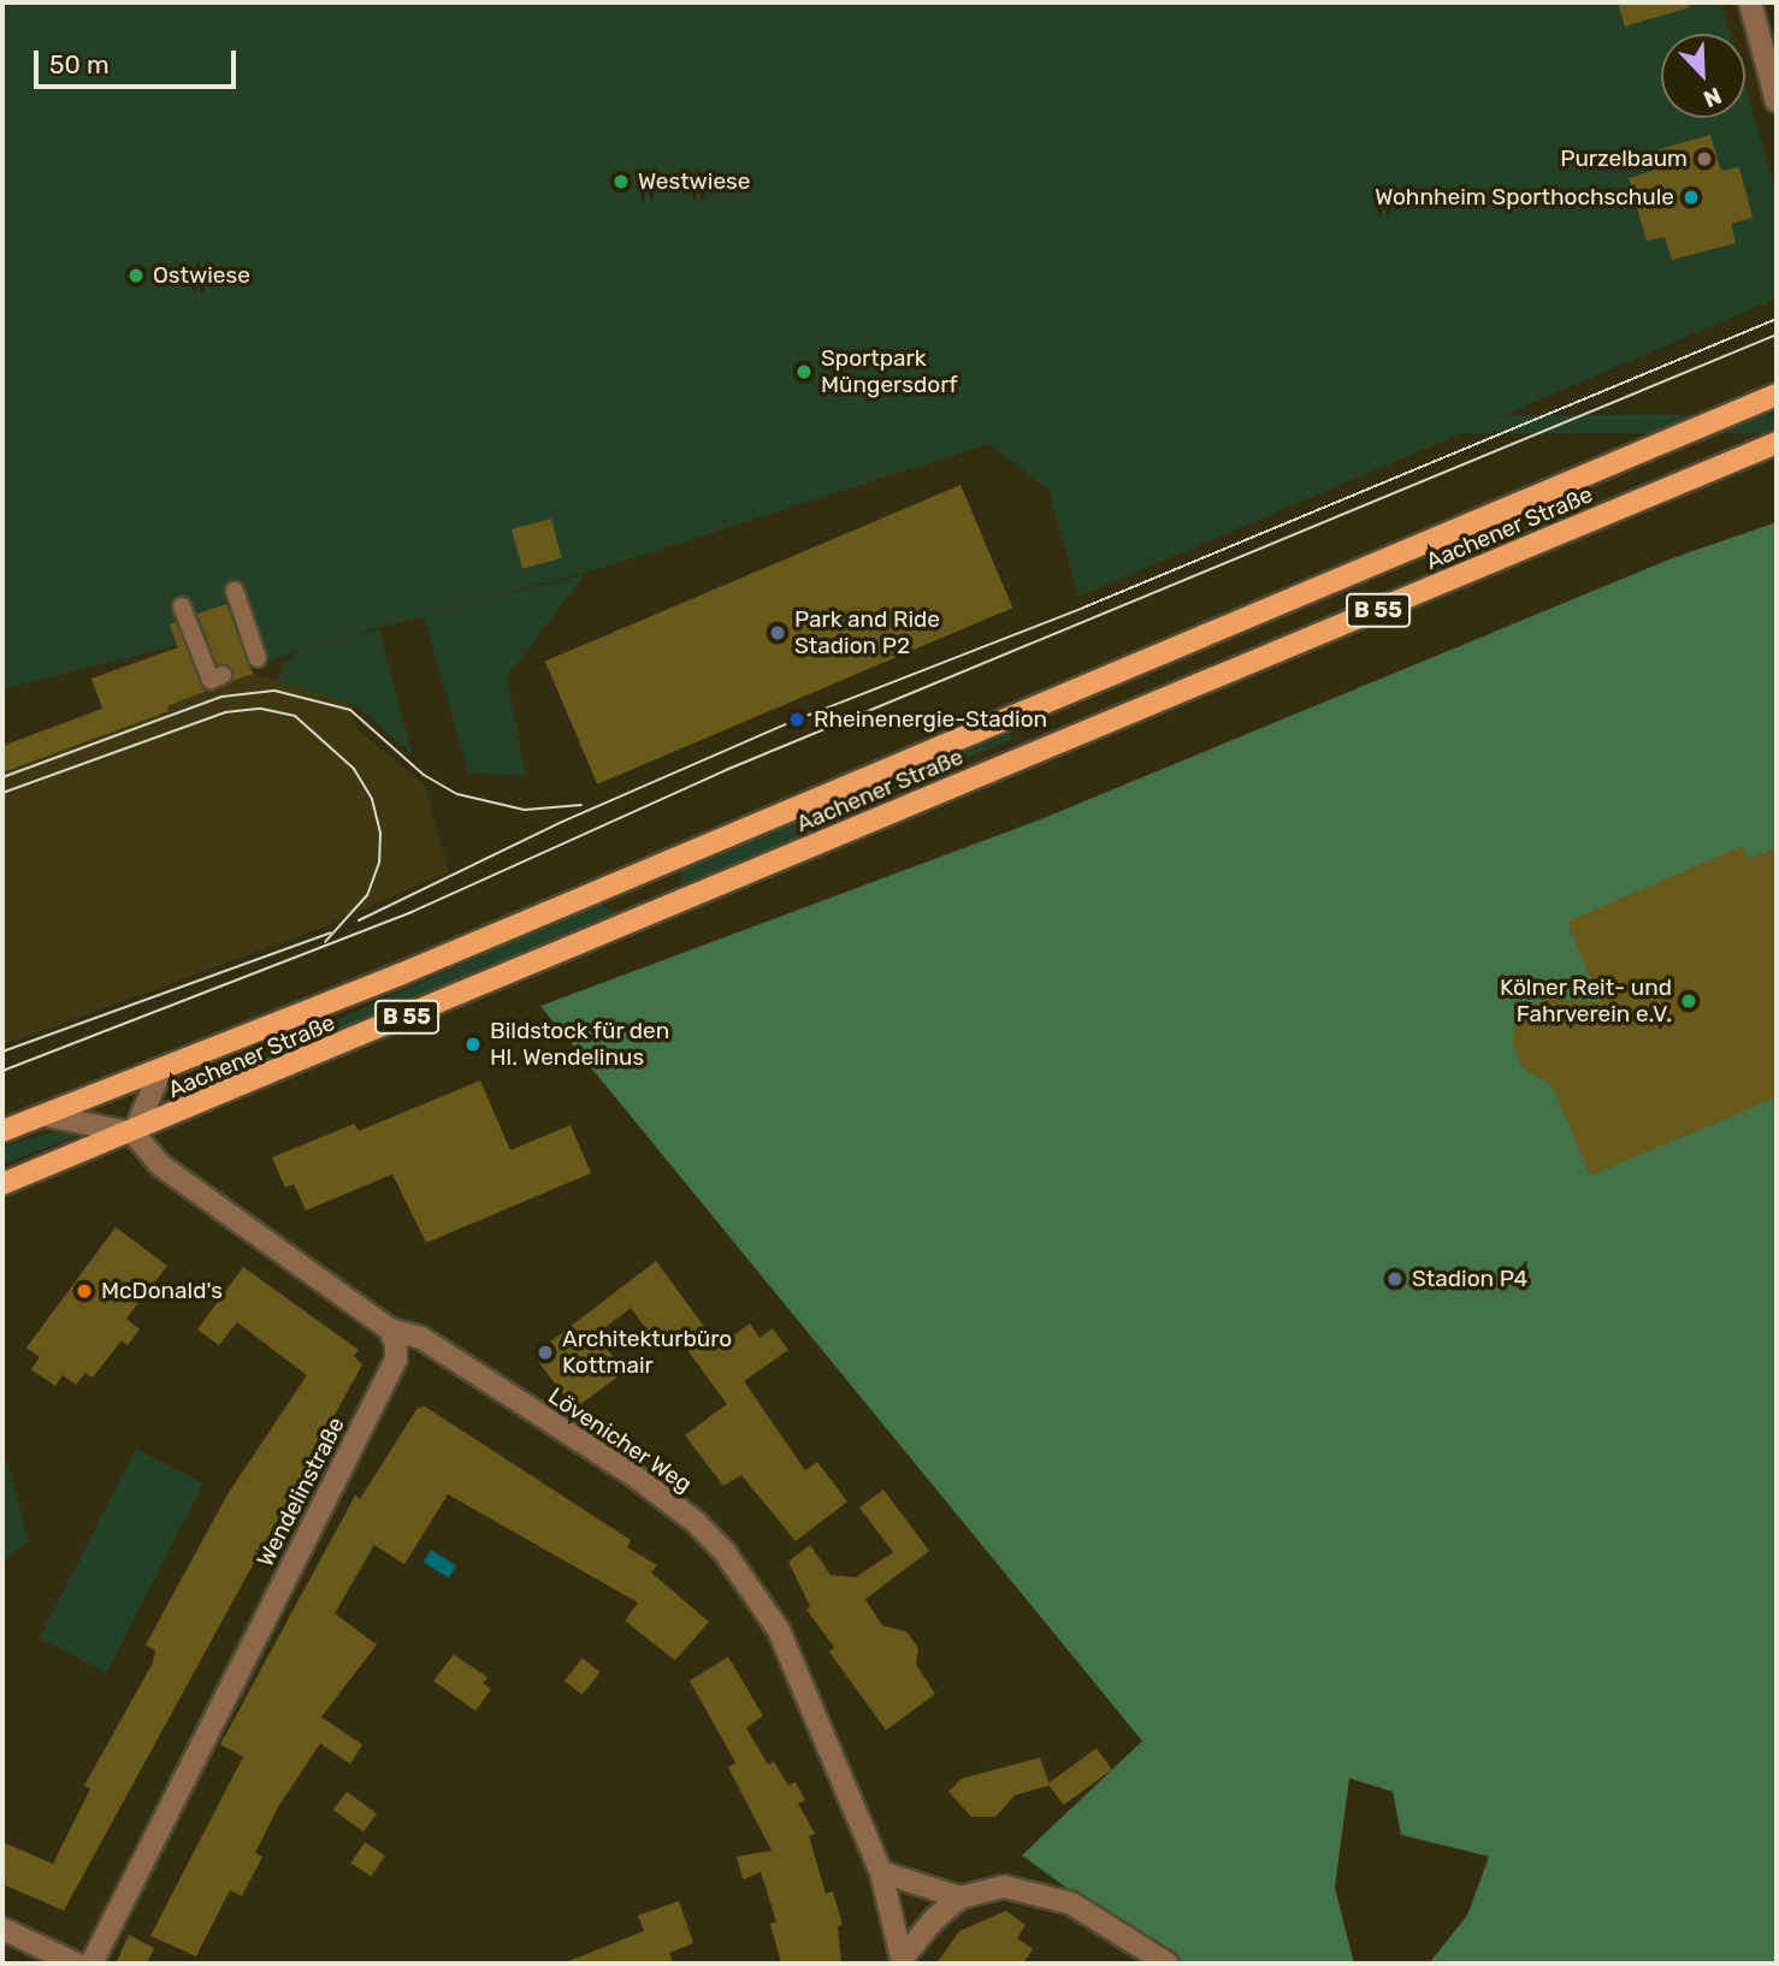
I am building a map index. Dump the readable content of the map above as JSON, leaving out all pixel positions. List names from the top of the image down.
{
  "streets": {
    "main road": ["Aachener Straße", "B 55"],
    "street": ["Lövenicher Weg", "Wendelinstraße"]
  },
  "crossings": [
    ["Lövenicher Weg", "Wendelinstraße"]
  ],
  "places": [
    "Purzelbaum",
    "Westwiese",
    "Wohnheim Sporthochschule",
    "Ostwiese",
    "Sportpark Müngersdorf",
    "Park and Ride Stadion P2",
    "Rheinenergie-Stadion",
    "Kölner Reit- und Fahrverein e.V.",
    "Bildstock für den Hl. Wendelinus",
    "Stadion P4",
    "McDonald's",
    "Architekturbüro Kottmair"
  ],
  "scale_bar": "50 m",
  "north": "bottom right"
}
